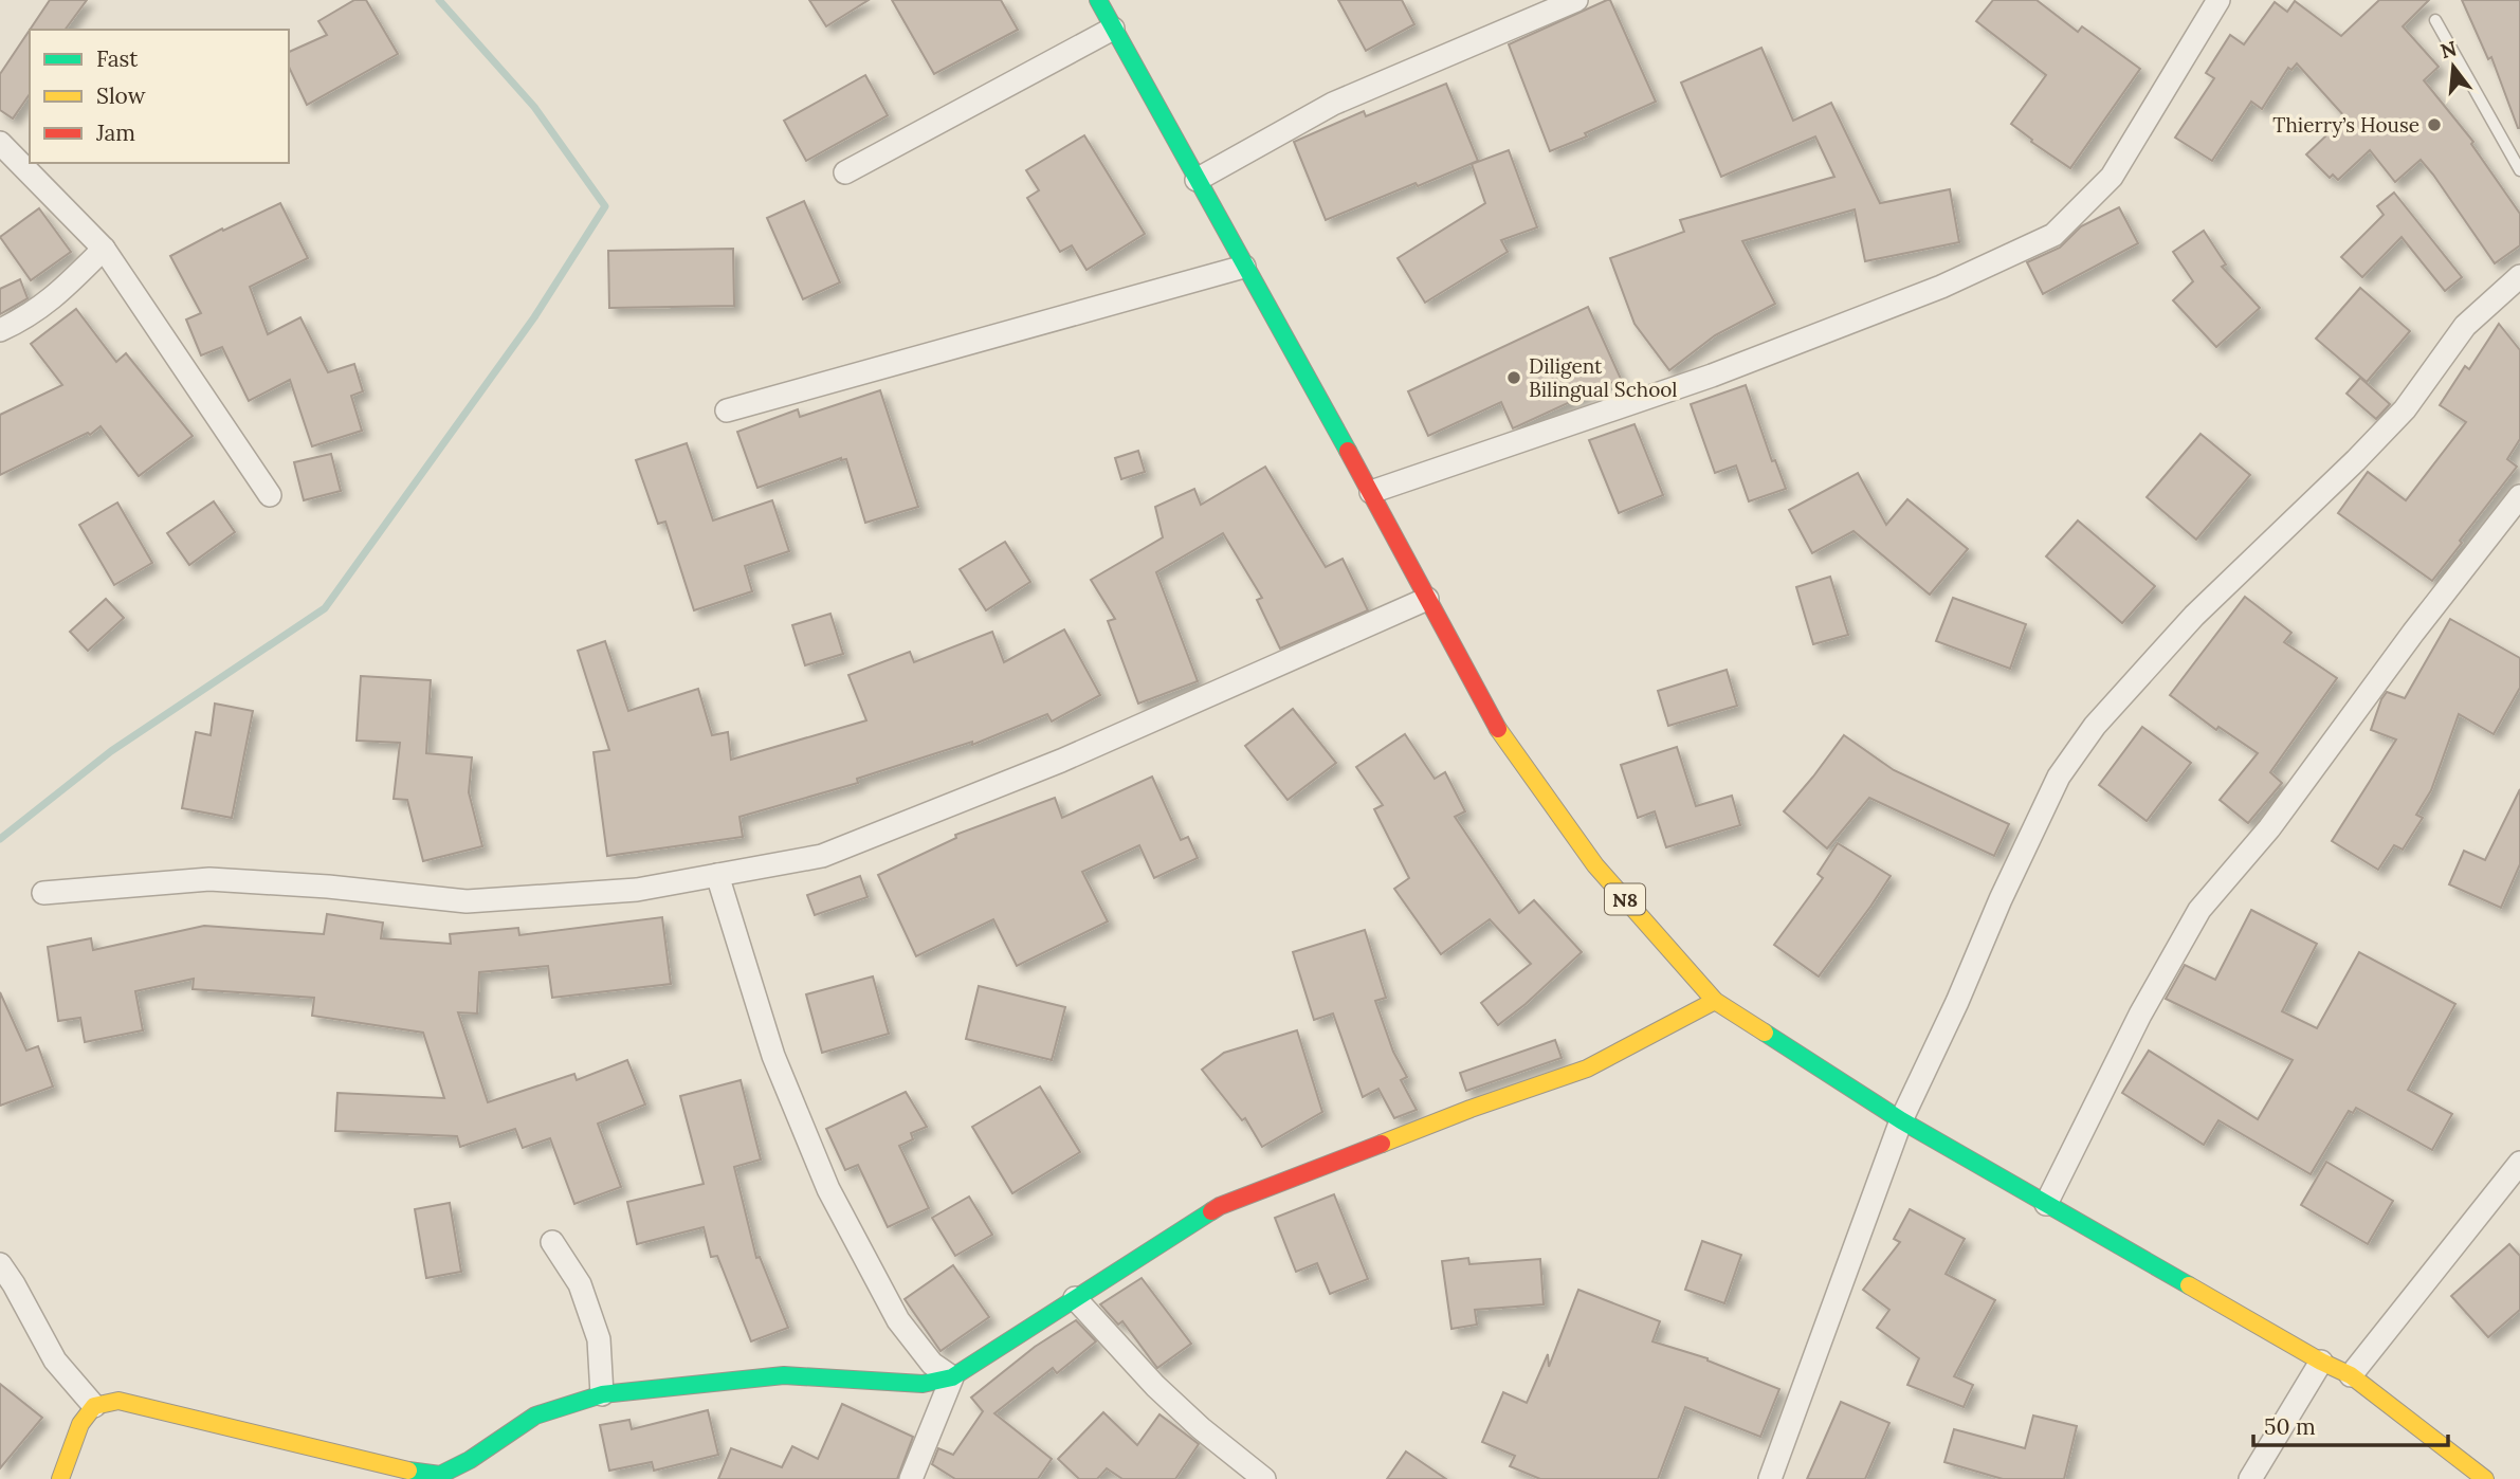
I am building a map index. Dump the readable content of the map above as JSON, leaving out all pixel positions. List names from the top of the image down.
{
  "streets": {
    "main road": ["N8"]
  },
  "places": ["Thierry’s House", "Diligent Bilingual School"],
  "legend": ["Fast", "Slow", "Jam"],
  "scale_bar": "50 m",
  "north": "top"
}
